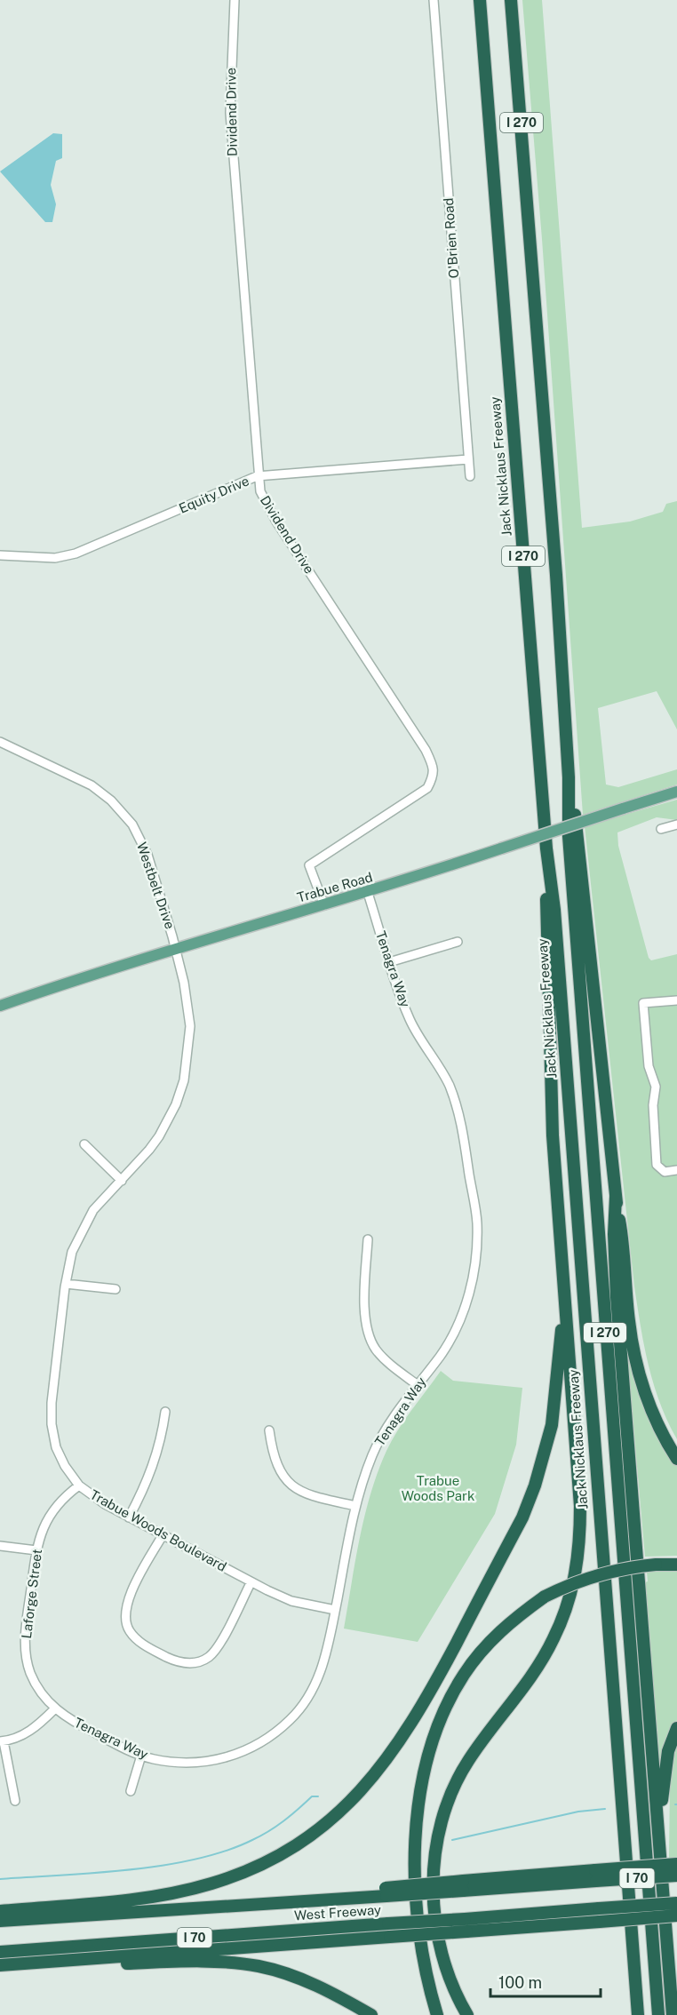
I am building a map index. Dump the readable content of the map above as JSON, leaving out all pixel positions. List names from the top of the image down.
{
  "streets": {
    "highway": [
      "I 270",
      "Jack Nicklaus Freeway",
      "I 70",
      "West Freeway"
    ],
    "main road": ["Trabue Road"],
    "street": [
      "Dividend Drive",
      "O'Brien Road",
      "Equity Drive",
      "Westbelt Drive",
      "Tenagra Way",
      "Trabue Woods Boulevard",
      "Laforge Street"
    ]
  },
  "crossings": [
    ["Dividend Drive", "Equity Drive"],
    ["Dividend Drive", "Trabue Road"],
    ["O'Brien Road", "Equity Drive"],
    ["Westbelt Drive", "Trabue Road"],
    ["Westbelt Drive", "Trabue Woods Boulevard"],
    ["Trabue Road", "Tenagra Way"],
    ["Trabue Road", "Trabue Woods Boulevard"],
    ["Tenagra Way", "Trabue Woods Boulevard"],
    ["Tenagra Way", "Laforge Street"],
    ["Trabue Woods Boulevard", "Laforge Street"]
  ],
  "parks": ["Trabue Woods Park"],
  "scale_bar": "100 m"
}
